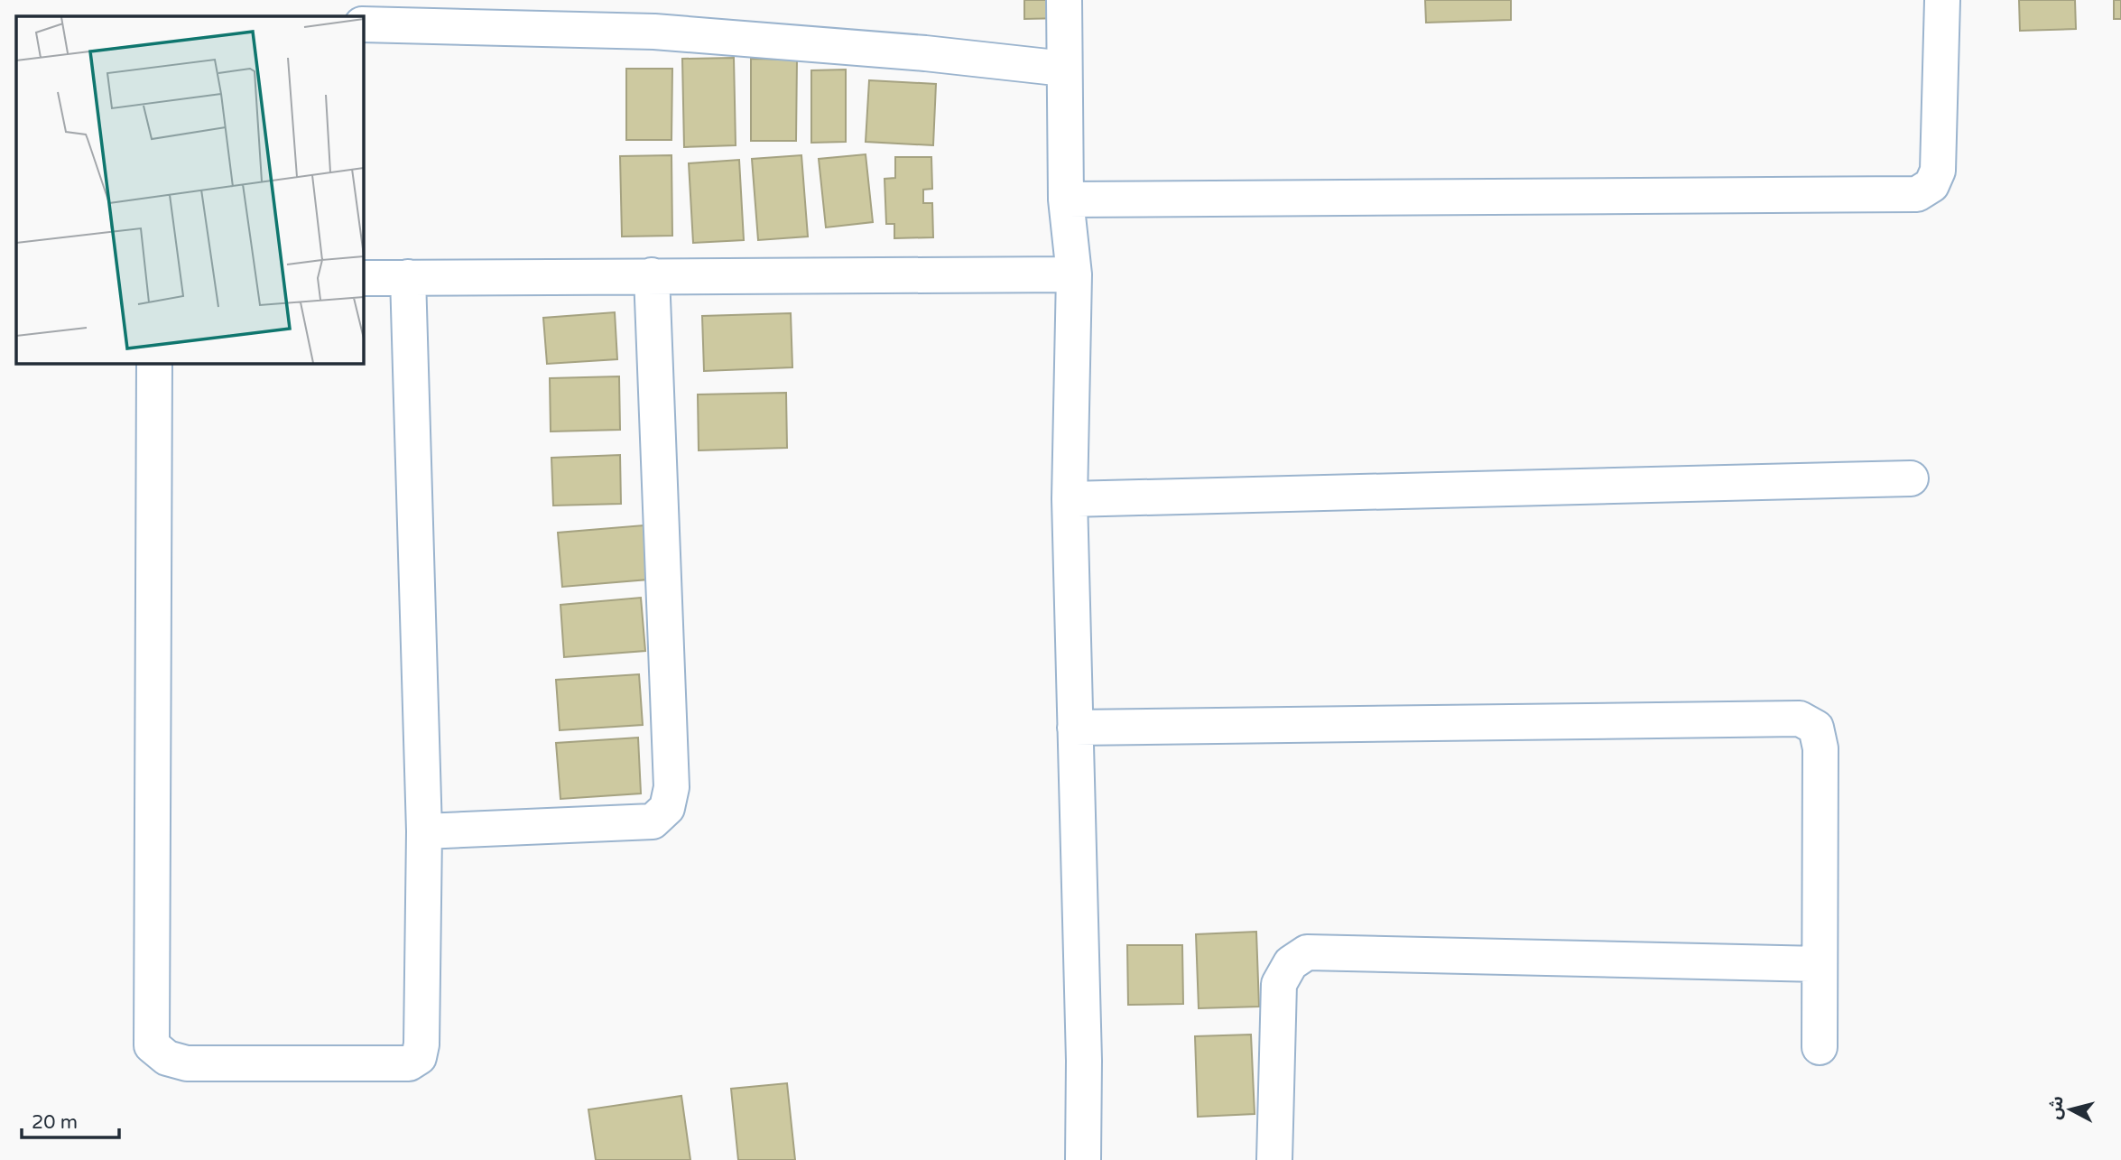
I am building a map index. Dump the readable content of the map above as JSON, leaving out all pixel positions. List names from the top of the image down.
{
  "scale_bar": "20 m",
  "north": "left"
}
